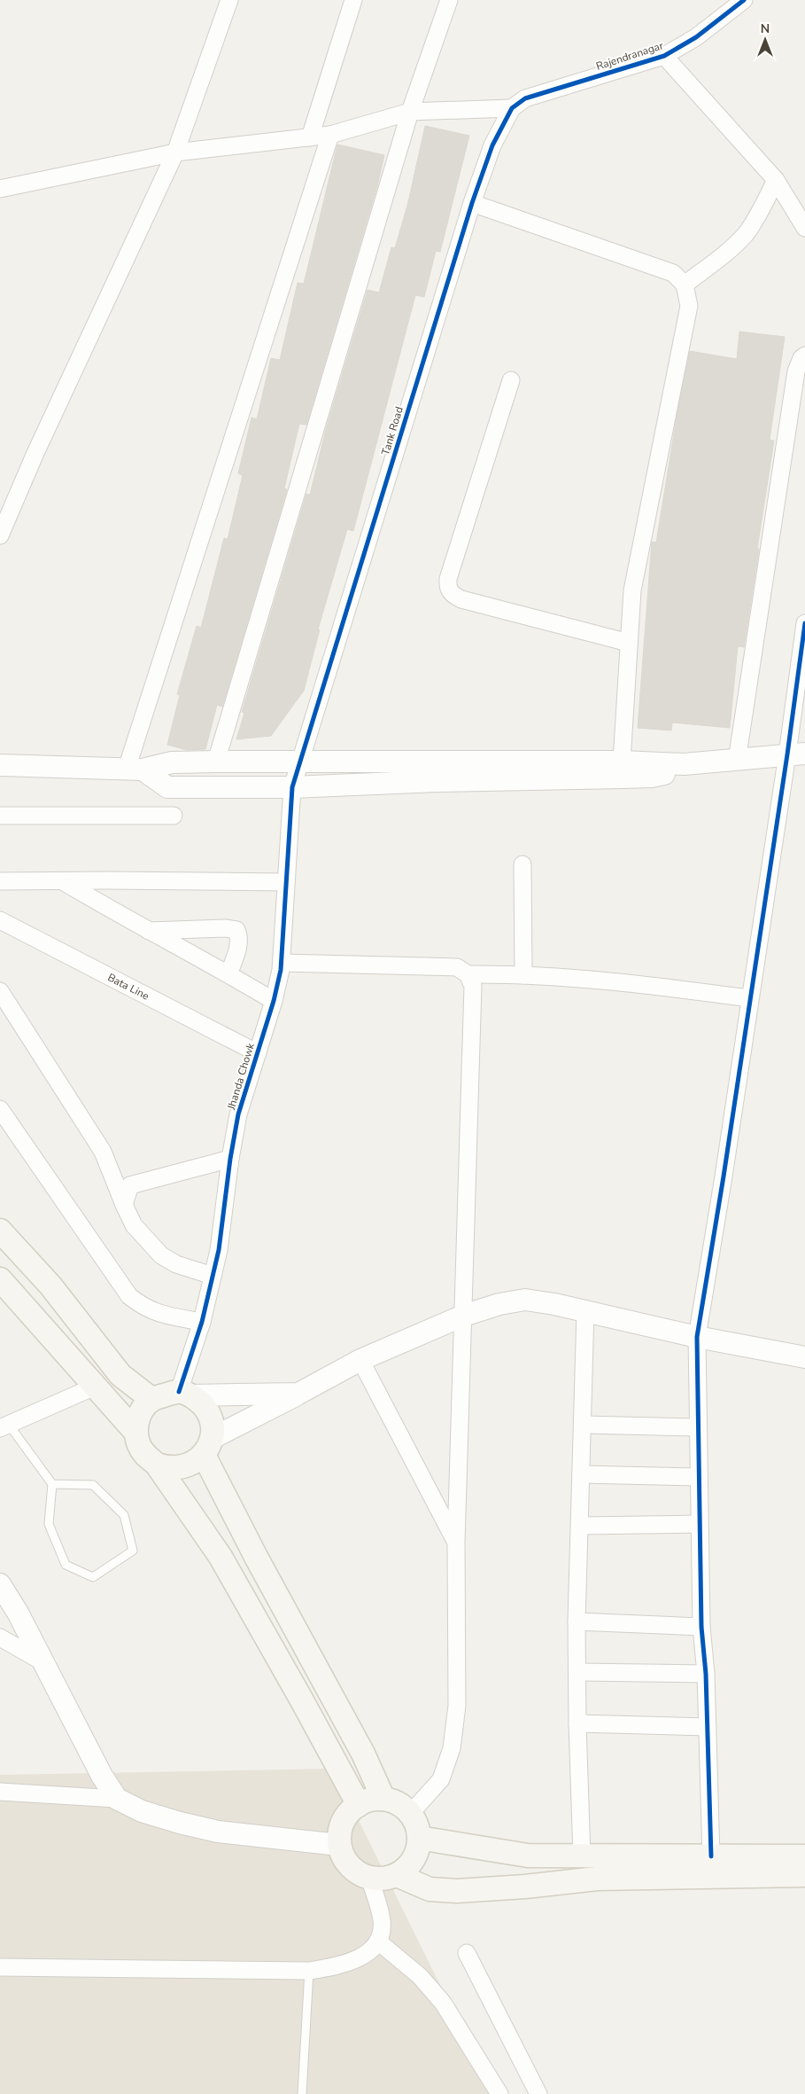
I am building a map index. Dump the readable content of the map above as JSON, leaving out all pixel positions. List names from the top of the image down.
{
  "streets": {
    "street": [
      "Rajendranagar",
      "Tank Road",
      "Bata Line",
      "Jhanda Chowk"
    ]
  },
  "crossings": [
    ["Rajendranagar", "Tank Road"],
    ["Tank Road", "Jhanda Chowk"],
    ["Bata Line", "Jhanda Chowk"]
  ],
  "north": "top"
}
